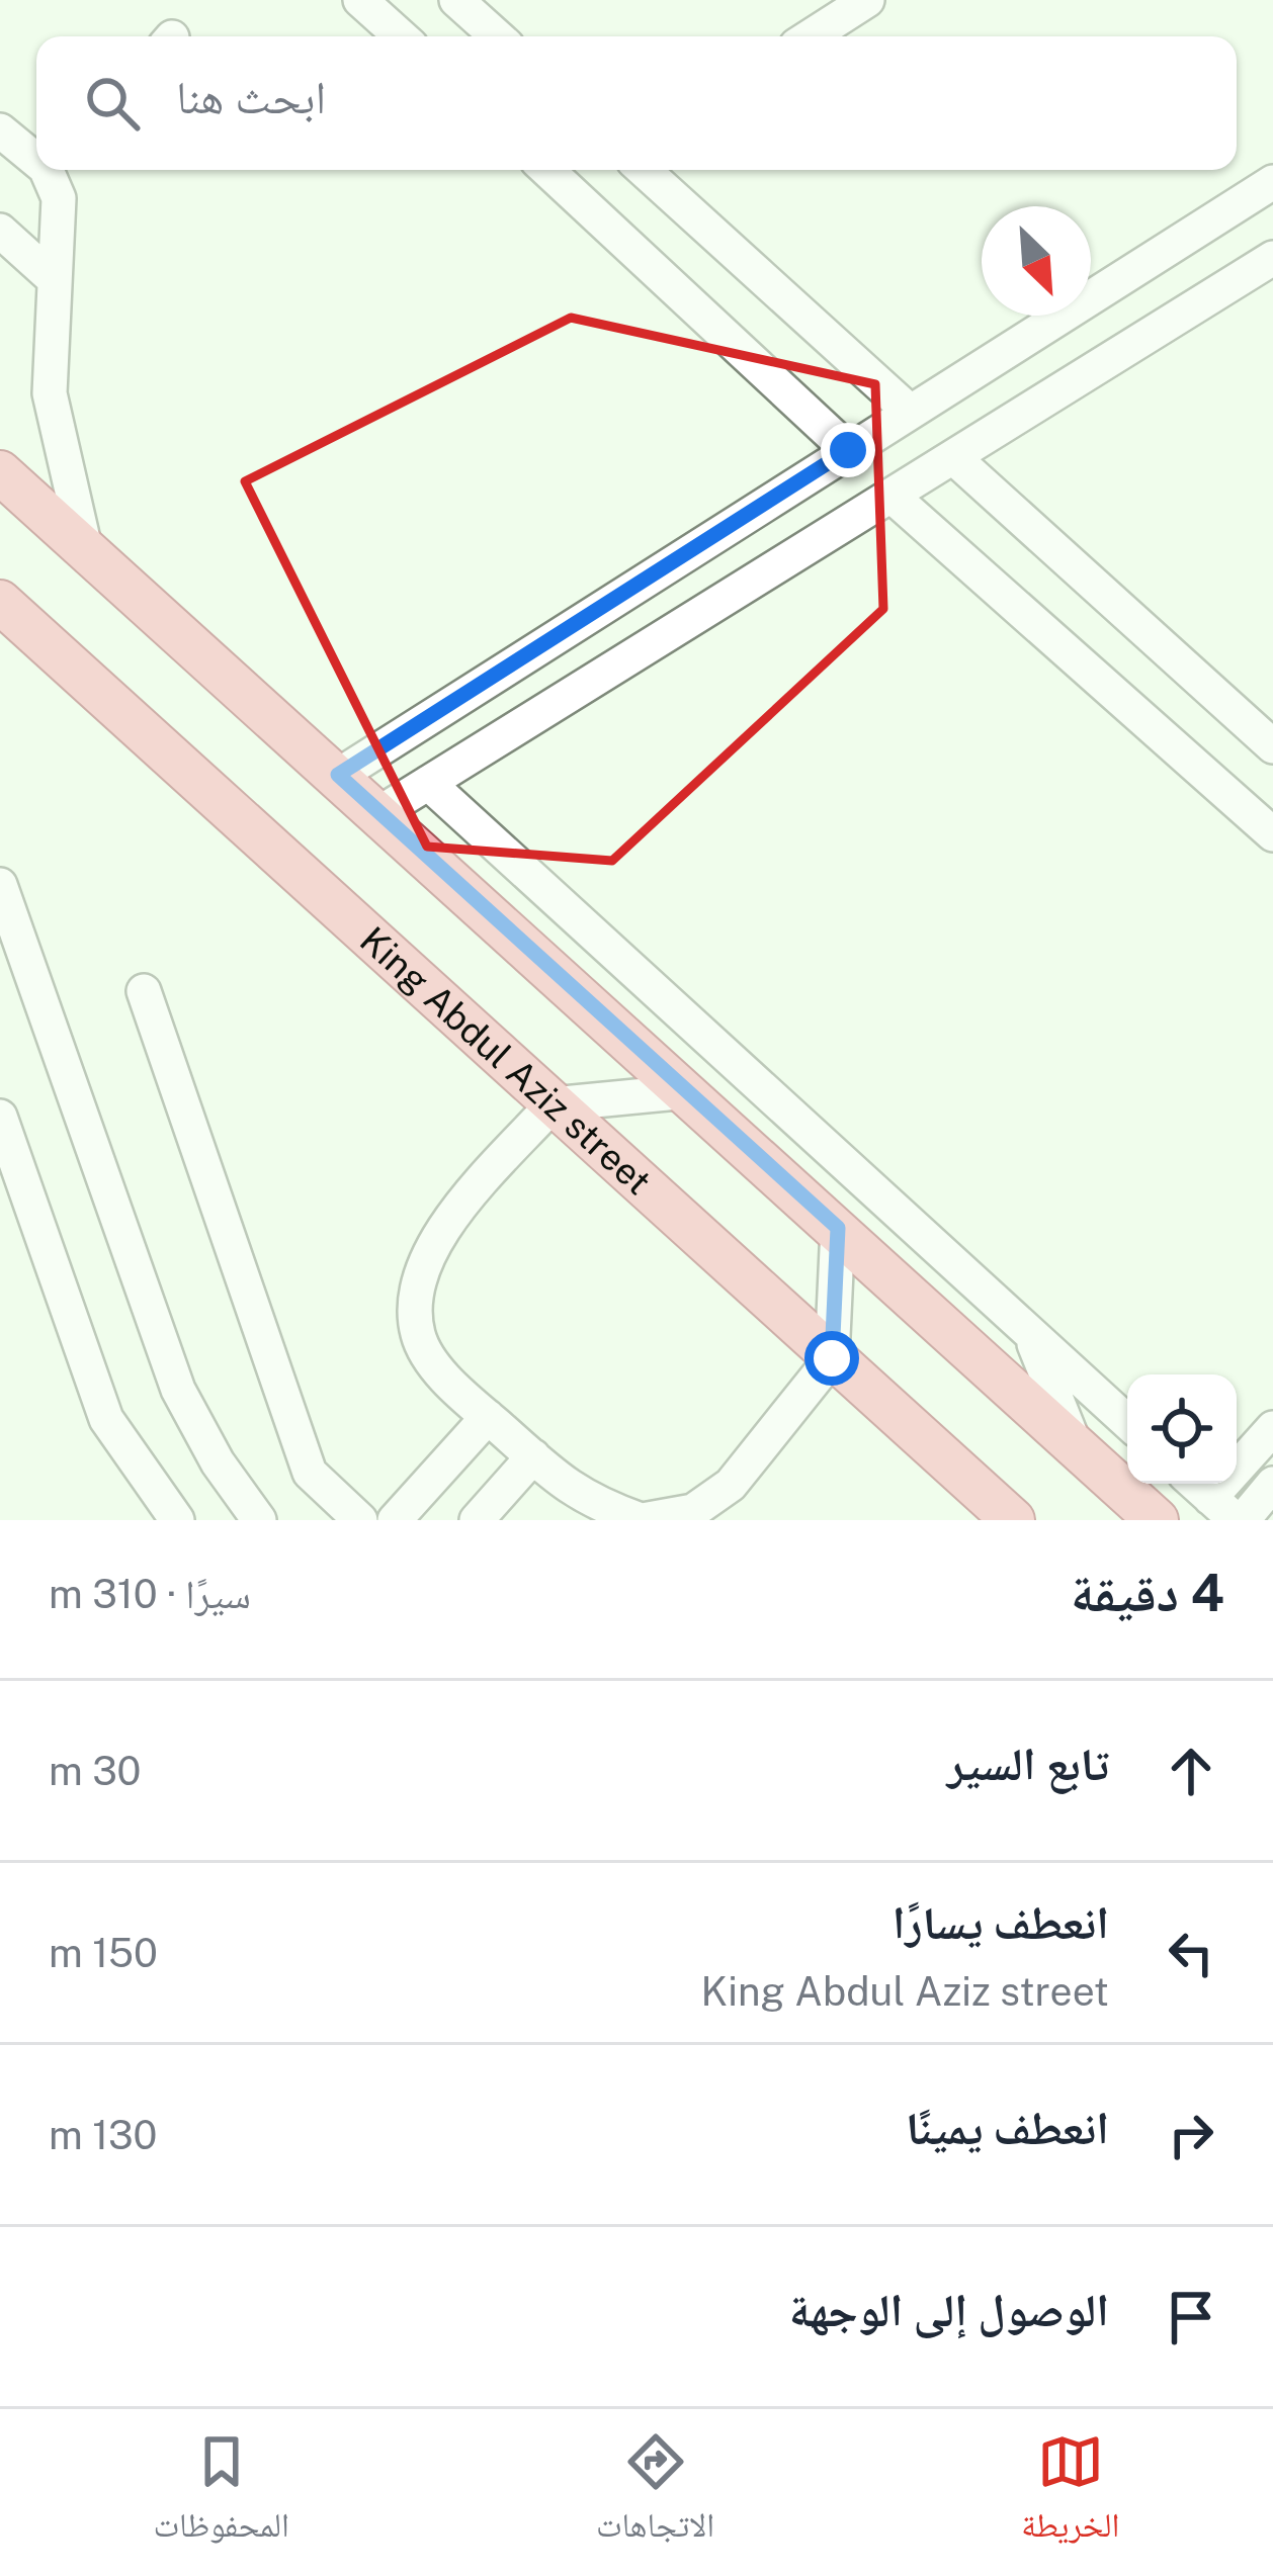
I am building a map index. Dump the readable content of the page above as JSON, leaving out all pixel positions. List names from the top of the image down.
{
  "streets": {
    "main road": ["King Abdul Aziz street"]
  },
  "north": "bottom right",
  "page": {
    "search": "ابحث هنا",
    "heading": ["4 دقيقة", "سيرًا · 310 m"],
    "list": [
      ["تابع السير", "30 m"],
      ["انعطف يسارًا", "King Abdul Aziz street", "150 m"],
      ["انعطف يمينًا", "130 m"],
      "الوصول إلى الوجهة"
    ],
    "nav": ["الخريطة", "الاتجاهات", "المحفوظات"]
  }
}
